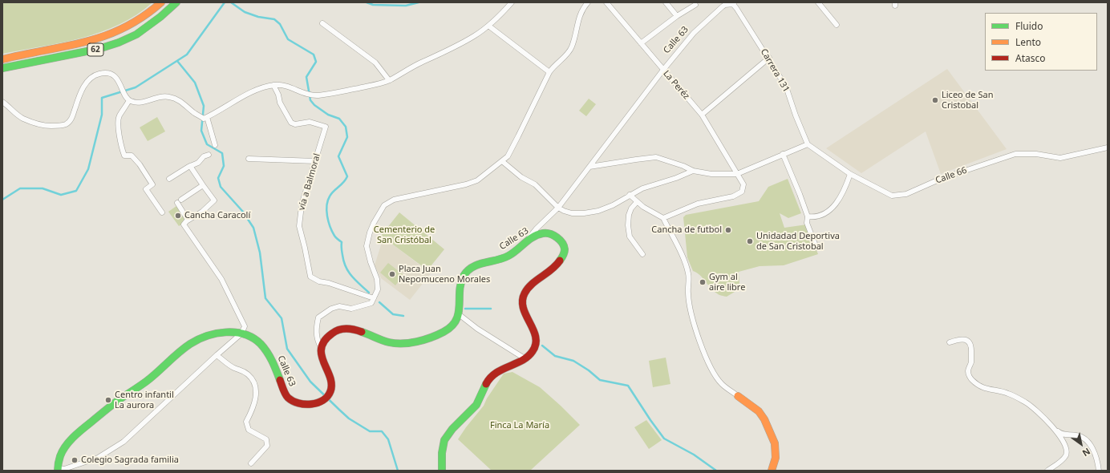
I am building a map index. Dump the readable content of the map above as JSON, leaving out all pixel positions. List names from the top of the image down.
{
  "streets": {
    "main road": ["Calle 63", "62"],
    "street": [
      "Carrera 131",
      "La Peréz",
      "Calle 66",
      "vía a Balmoral"
    ]
  },
  "crossings": [
    ["Calle 63", "Carrera 131"],
    ["Calle 63", "La Peréz"],
    ["Carrera 131", "Calle 66"]
  ],
  "parks": ["Cementerio de San Cristóbal", "Finca La María"],
  "places": [
    "Liceo de San Cristobal",
    "Cancha Caracolí",
    "Cancha de futbol",
    "Unidadad Deportiva de San Cristobal",
    "Placa Juan Nepomuceno Morales",
    "Gym al aire libre",
    "Centro infantil La aurora",
    "Colegio Sagrada familia"
  ],
  "legend": ["Fluido", "Lento", "Atasco"],
  "north": "bottom right"
}
